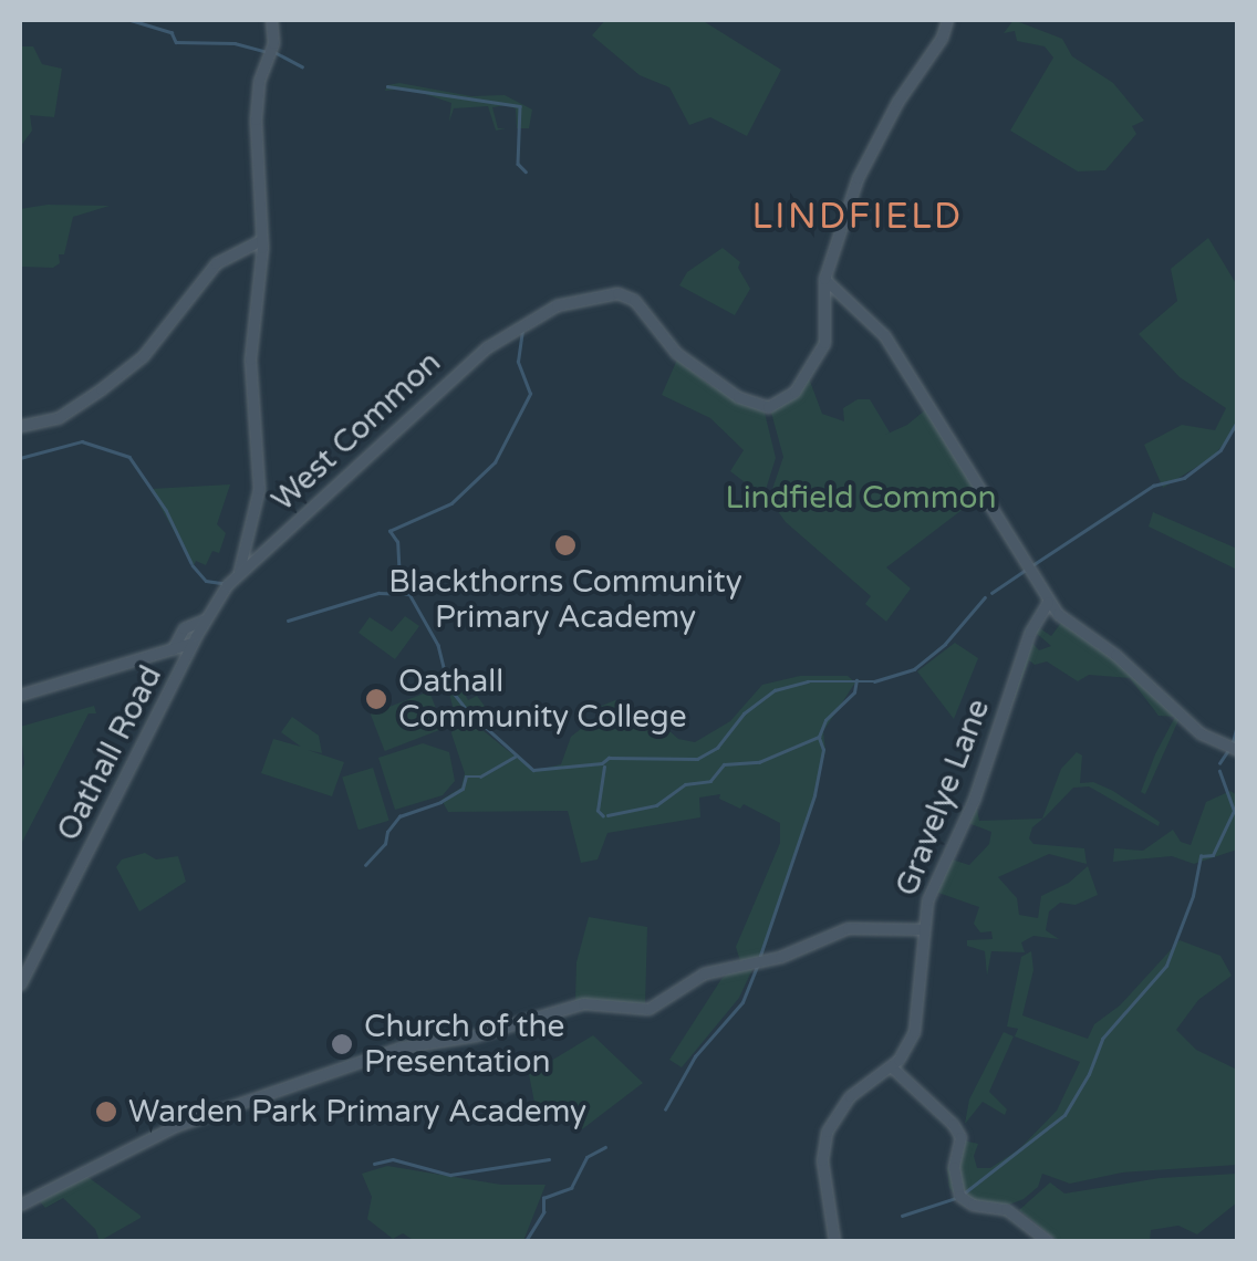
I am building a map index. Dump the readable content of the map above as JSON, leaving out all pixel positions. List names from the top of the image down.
{
  "streets": {
    "street": ["West Common", "Oathall Road", "Gravelye Lane"]
  },
  "crossings": [
    ["West Common", "Oathall Road"]
  ],
  "districts": ["LINDFIELD"],
  "parks": ["Lindfield Common"],
  "places": [
    "Blackthorns Community Primary Academy",
    "Oathall Community College",
    "Church of the Presentation",
    "Warden Park Primary Academy"
  ]
}
